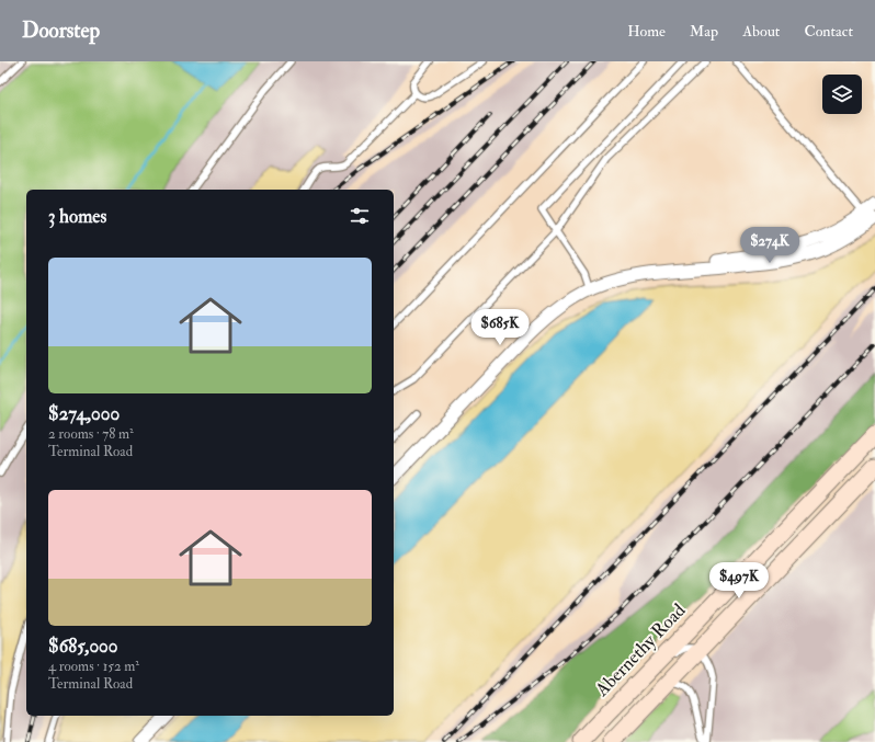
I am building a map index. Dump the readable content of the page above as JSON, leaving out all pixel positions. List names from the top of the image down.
{
  "streets": {
    "main road": ["Abernethy Road"]
  },
  "page": {
    "header": "Doorstep",
    "nav": [
      "Home",
      "Map",
      "About",
      "Contact"
    ],
    "heading": "3 homes",
    "price": ["$274K", "$685K", "$497K"],
    "list": [
      {
        "name": "$274,000",
        "note": "2 rooms · 78 m² · Terminal Road"
      },
      {
        "name": "$685,000",
        "note": "4 rooms · 152 m² · Terminal Road"
      }
    ]
  }
}
